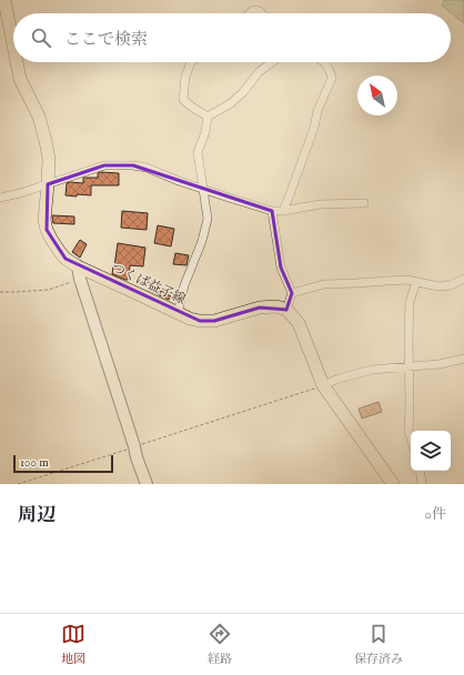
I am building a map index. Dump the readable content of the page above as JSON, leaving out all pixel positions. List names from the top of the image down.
{
  "streets": {
    "main road": ["つくば益子線"]
  },
  "scale_bar": "100 m",
  "north": "top left",
  "page": {
    "search": "ここで検索",
    "scale": "100 m",
    "heading": ["周辺", "0件"],
    "nav": ["地図", "経路", "保存済み"]
  }
}
